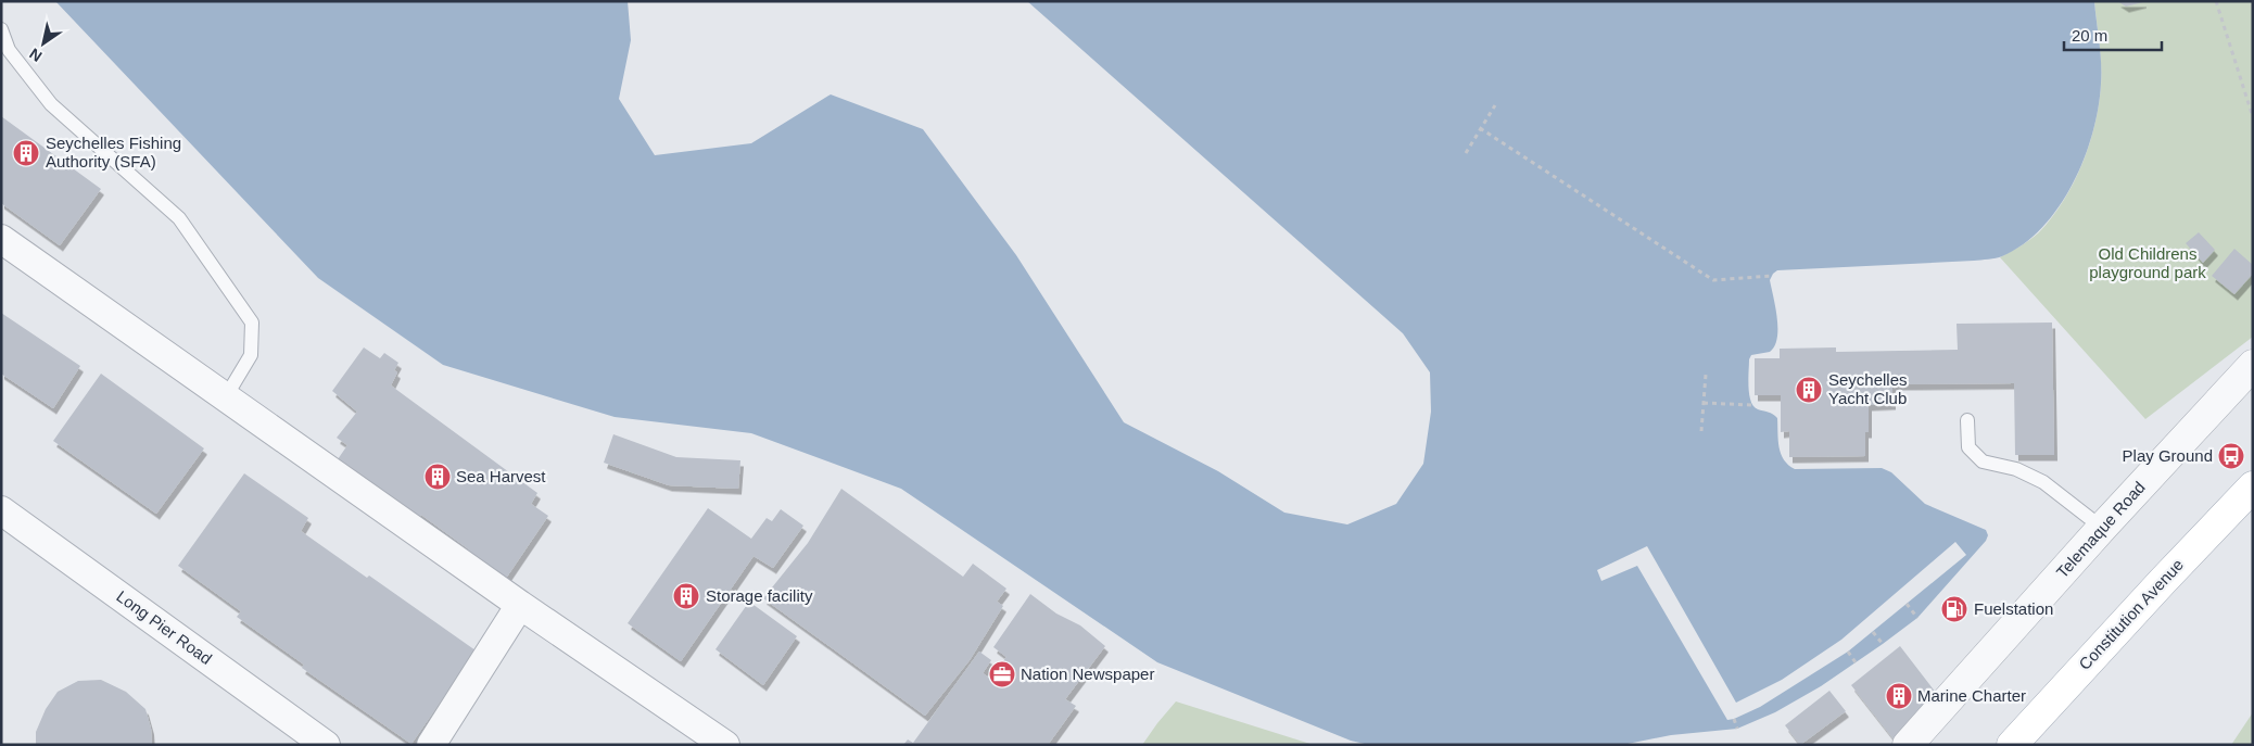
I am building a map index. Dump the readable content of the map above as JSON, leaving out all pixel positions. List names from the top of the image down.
{
  "streets": {
    "main road": ["Constitution Avenue"],
    "street": ["Telemaque Road", "Long Pier Road"]
  },
  "parks": ["Old Childrens playground park"],
  "places": {
    "building": [
      "Seychelles Fishing Authority (SFA)",
      "Seychelles Yacht Club",
      "Sea Harvest",
      "Storage facility",
      "Marine Charter"
    ],
    "bus stop": ["Play Ground"],
    "fuel station": ["Fuelstation"],
    "office": ["Nation Newspaper"]
  },
  "scale_bar": "20 m",
  "north": "bottom left"
}
